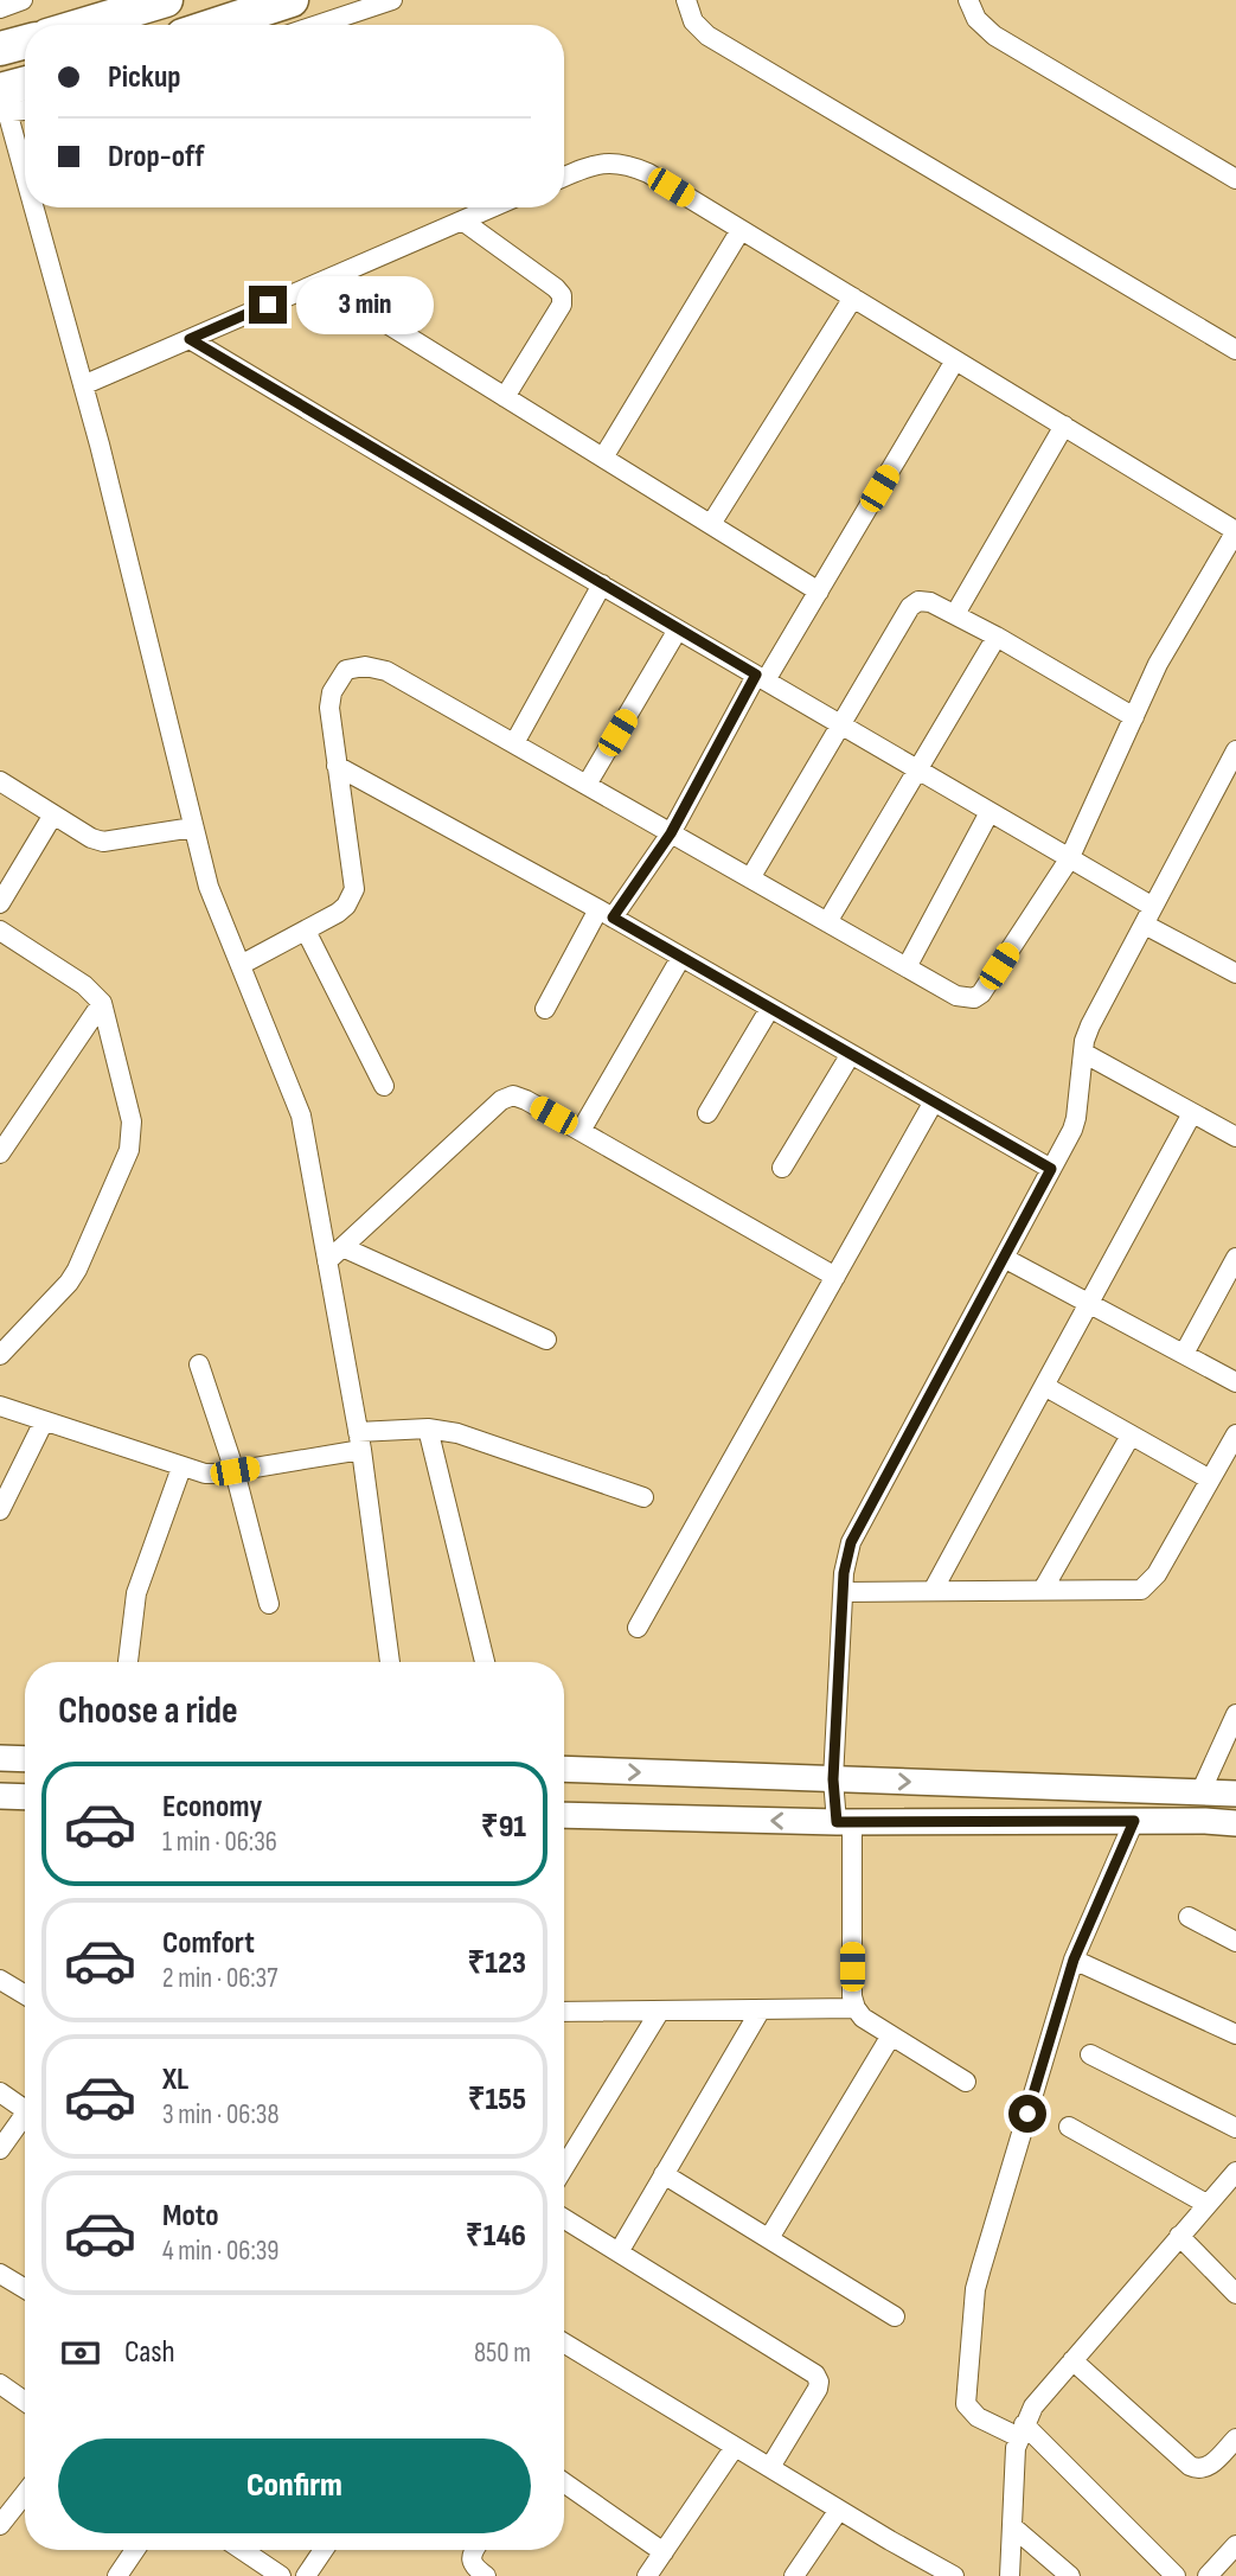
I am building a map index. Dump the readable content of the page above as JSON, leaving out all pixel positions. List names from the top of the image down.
{
  "page": {
    "banner": ["Pickup", "Drop-off"],
    "bubble": "3 min",
    "heading": "Choose a ride",
    "list": [
      {
        "name": "Economy",
        "note": "1 min · 06:36",
        "value": "₹91"
      },
      {
        "name": "Comfort",
        "note": "2 min · 06:37",
        "value": "₹123"
      },
      {
        "name": "XL",
        "note": "3 min · 06:38",
        "value": "₹155"
      },
      {
        "name": "Moto",
        "note": "4 min · 06:39",
        "value": "₹146"
      }
    ],
    "pay": ["Cash", "850 m"],
    "buttons": "Confirm"
  }
}
